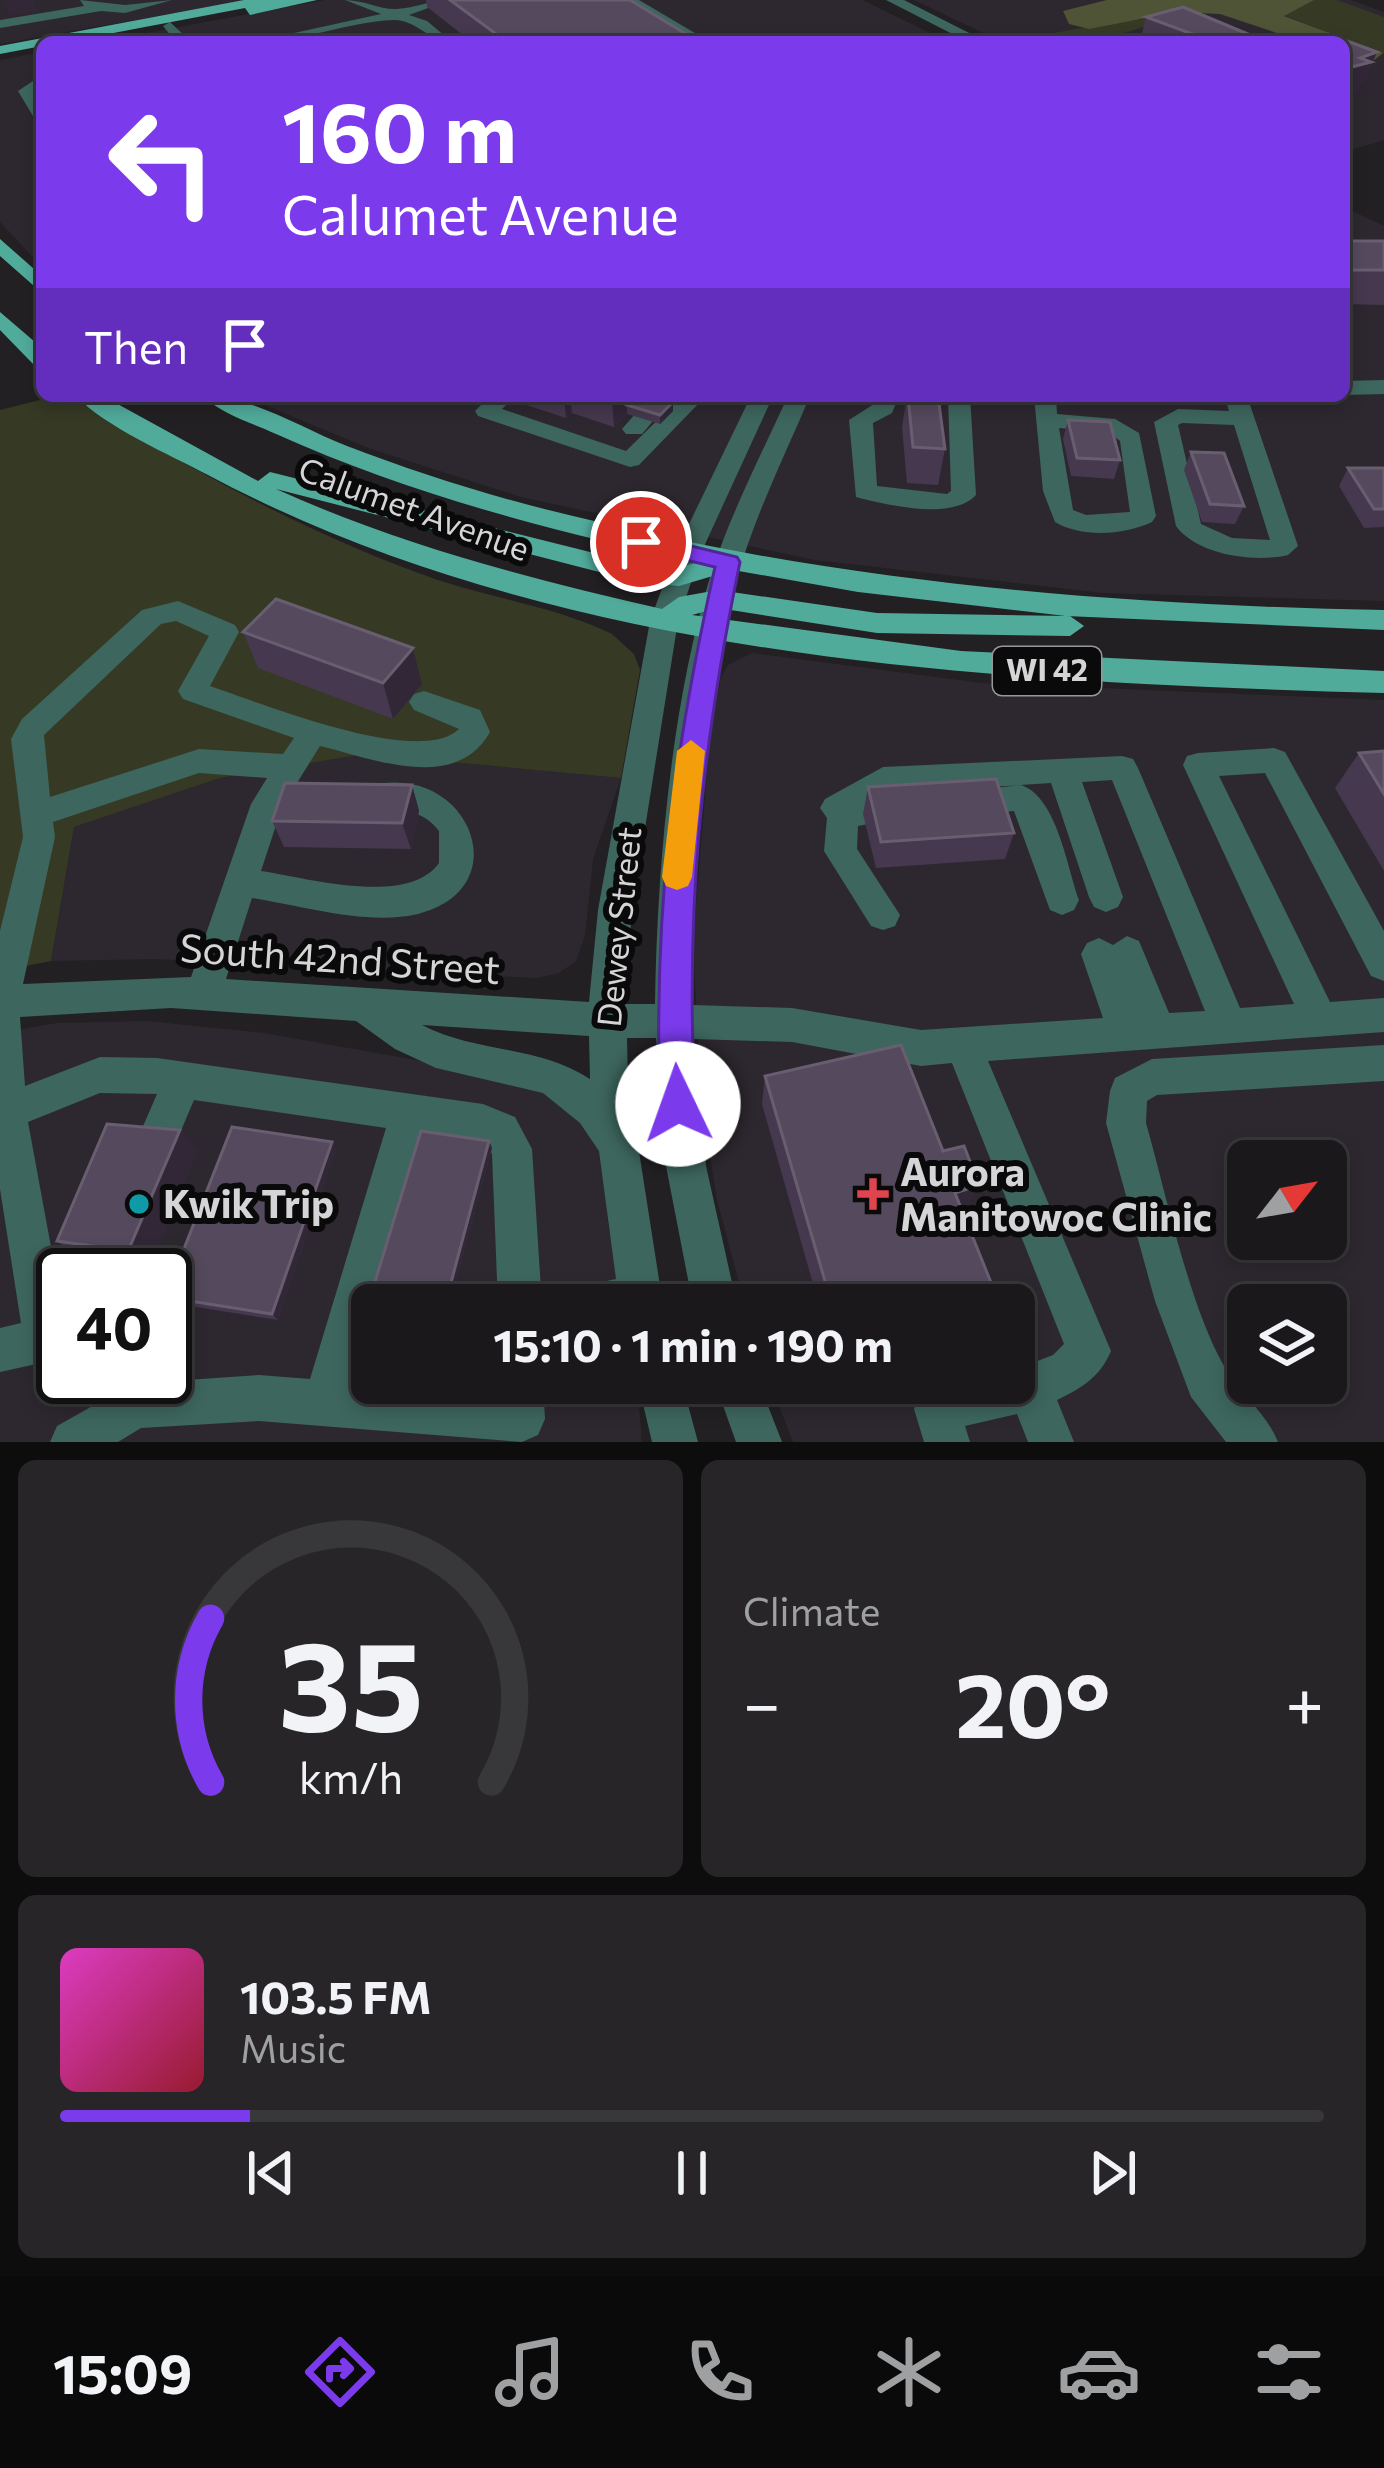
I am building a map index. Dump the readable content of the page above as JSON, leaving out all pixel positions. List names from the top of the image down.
{
  "streets": {
    "main road": ["Calumet Avenue", "WI 42"],
    "street": ["Dewey Street", "South 42nd Street"]
  },
  "crossings": [
    ["Calumet Avenue", "Dewey Street"],
    ["WI 42", "Dewey Street"],
    ["Dewey Street", "South 42nd Street"]
  ],
  "places": {
    "health": ["Aurora Manitowoc Clinic"],
    "other": ["Kwik Trip"]
  },
  "north": "top right",
  "page": {
    "turn": ["160 m", "Calumet Avenue"],
    "then": "Then",
    "limit": "40",
    "trip": "15:10 · 1 min · 190 m",
    "tile": "Climate",
    "heat": ["−", "20°", "+"],
    "song": ["103.5 FM", "Music"],
    "tabs": "15:09",
    "gauge": ["35", "km/h"]
  }
}
